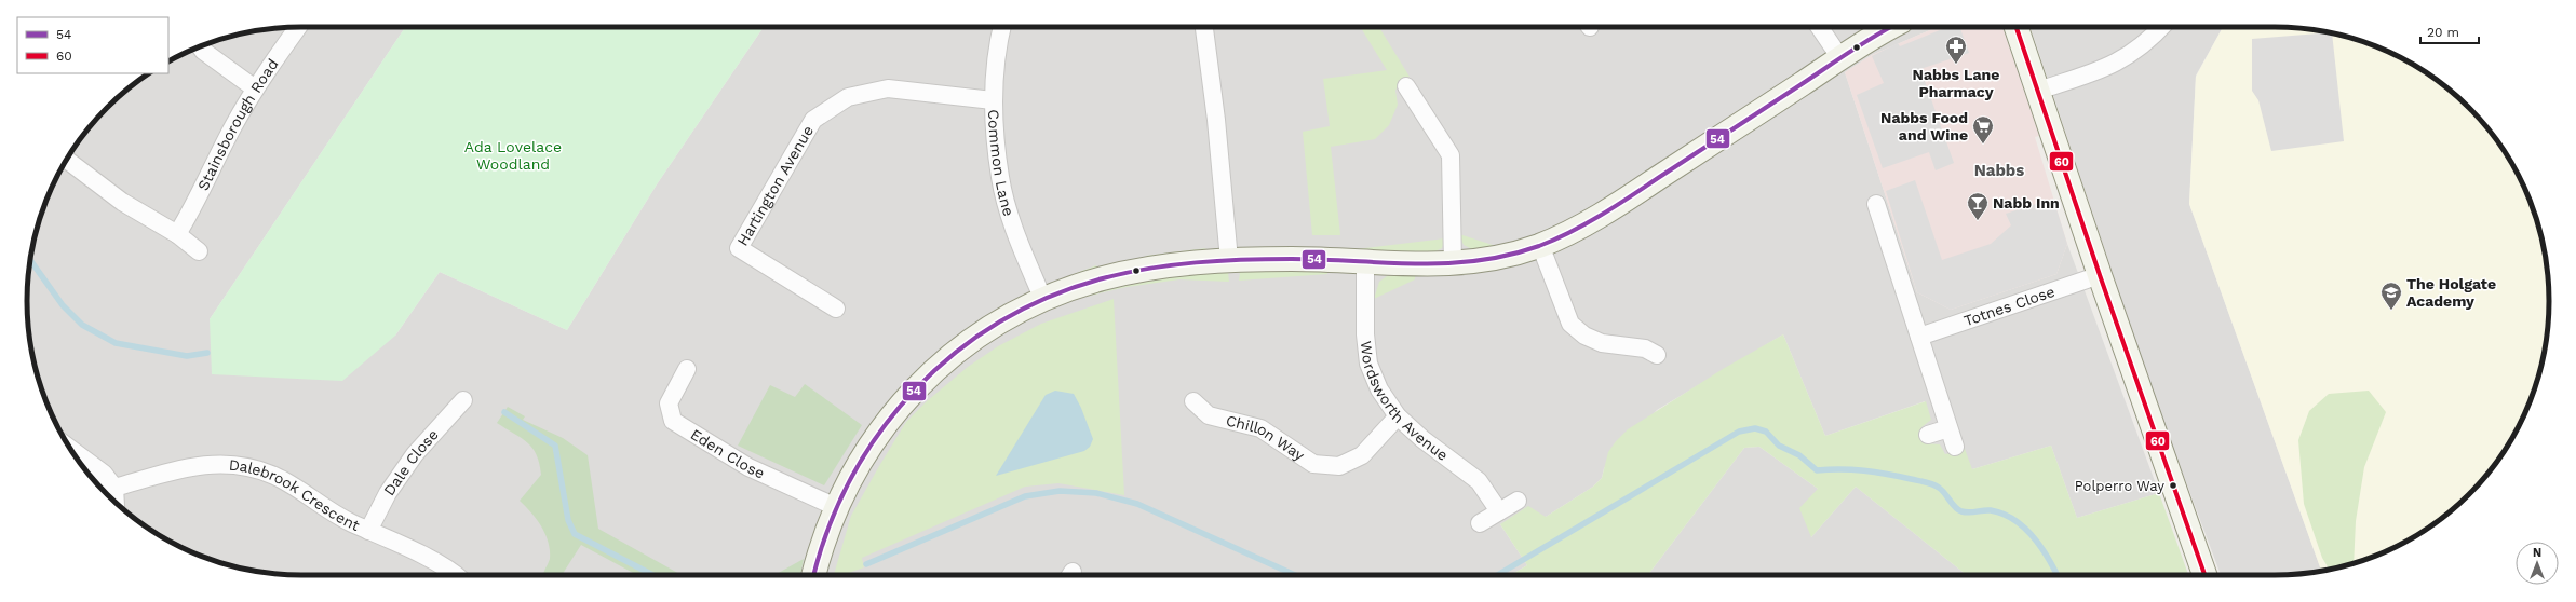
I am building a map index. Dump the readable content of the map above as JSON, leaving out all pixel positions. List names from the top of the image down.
{
  "streets": {
    "street": [
      "Stainsborough Road",
      "Common Lane",
      "Hartington Avenue",
      "Totnes Close",
      "Wordsworth Avenue",
      "Chillon Way",
      "Eden Close",
      "Dale Close",
      "Dalebrook Crescent"
    ]
  },
  "crossings": [
    ["Common Lane", "Hartington Avenue"],
    ["Wordsworth Avenue", "Chillon Way"],
    ["Dale Close", "Dalebrook Crescent"]
  ],
  "districts": ["Nabbs"],
  "parks": ["Ada Lovelace Woodland"],
  "places": {
    "pharmacy": ["Nabbs Lane Pharmacy"],
    "supermarket": ["Nabbs Food and Wine"],
    "bar": ["Nabb Inn"],
    "school or university": ["The Holgate Academy"],
    "other": ["Polperro Way"]
  },
  "lines": ["transit line 54", "transit line 60"],
  "legend": ["54", "60"],
  "scale_bar": "20 m",
  "north": "top"
}
